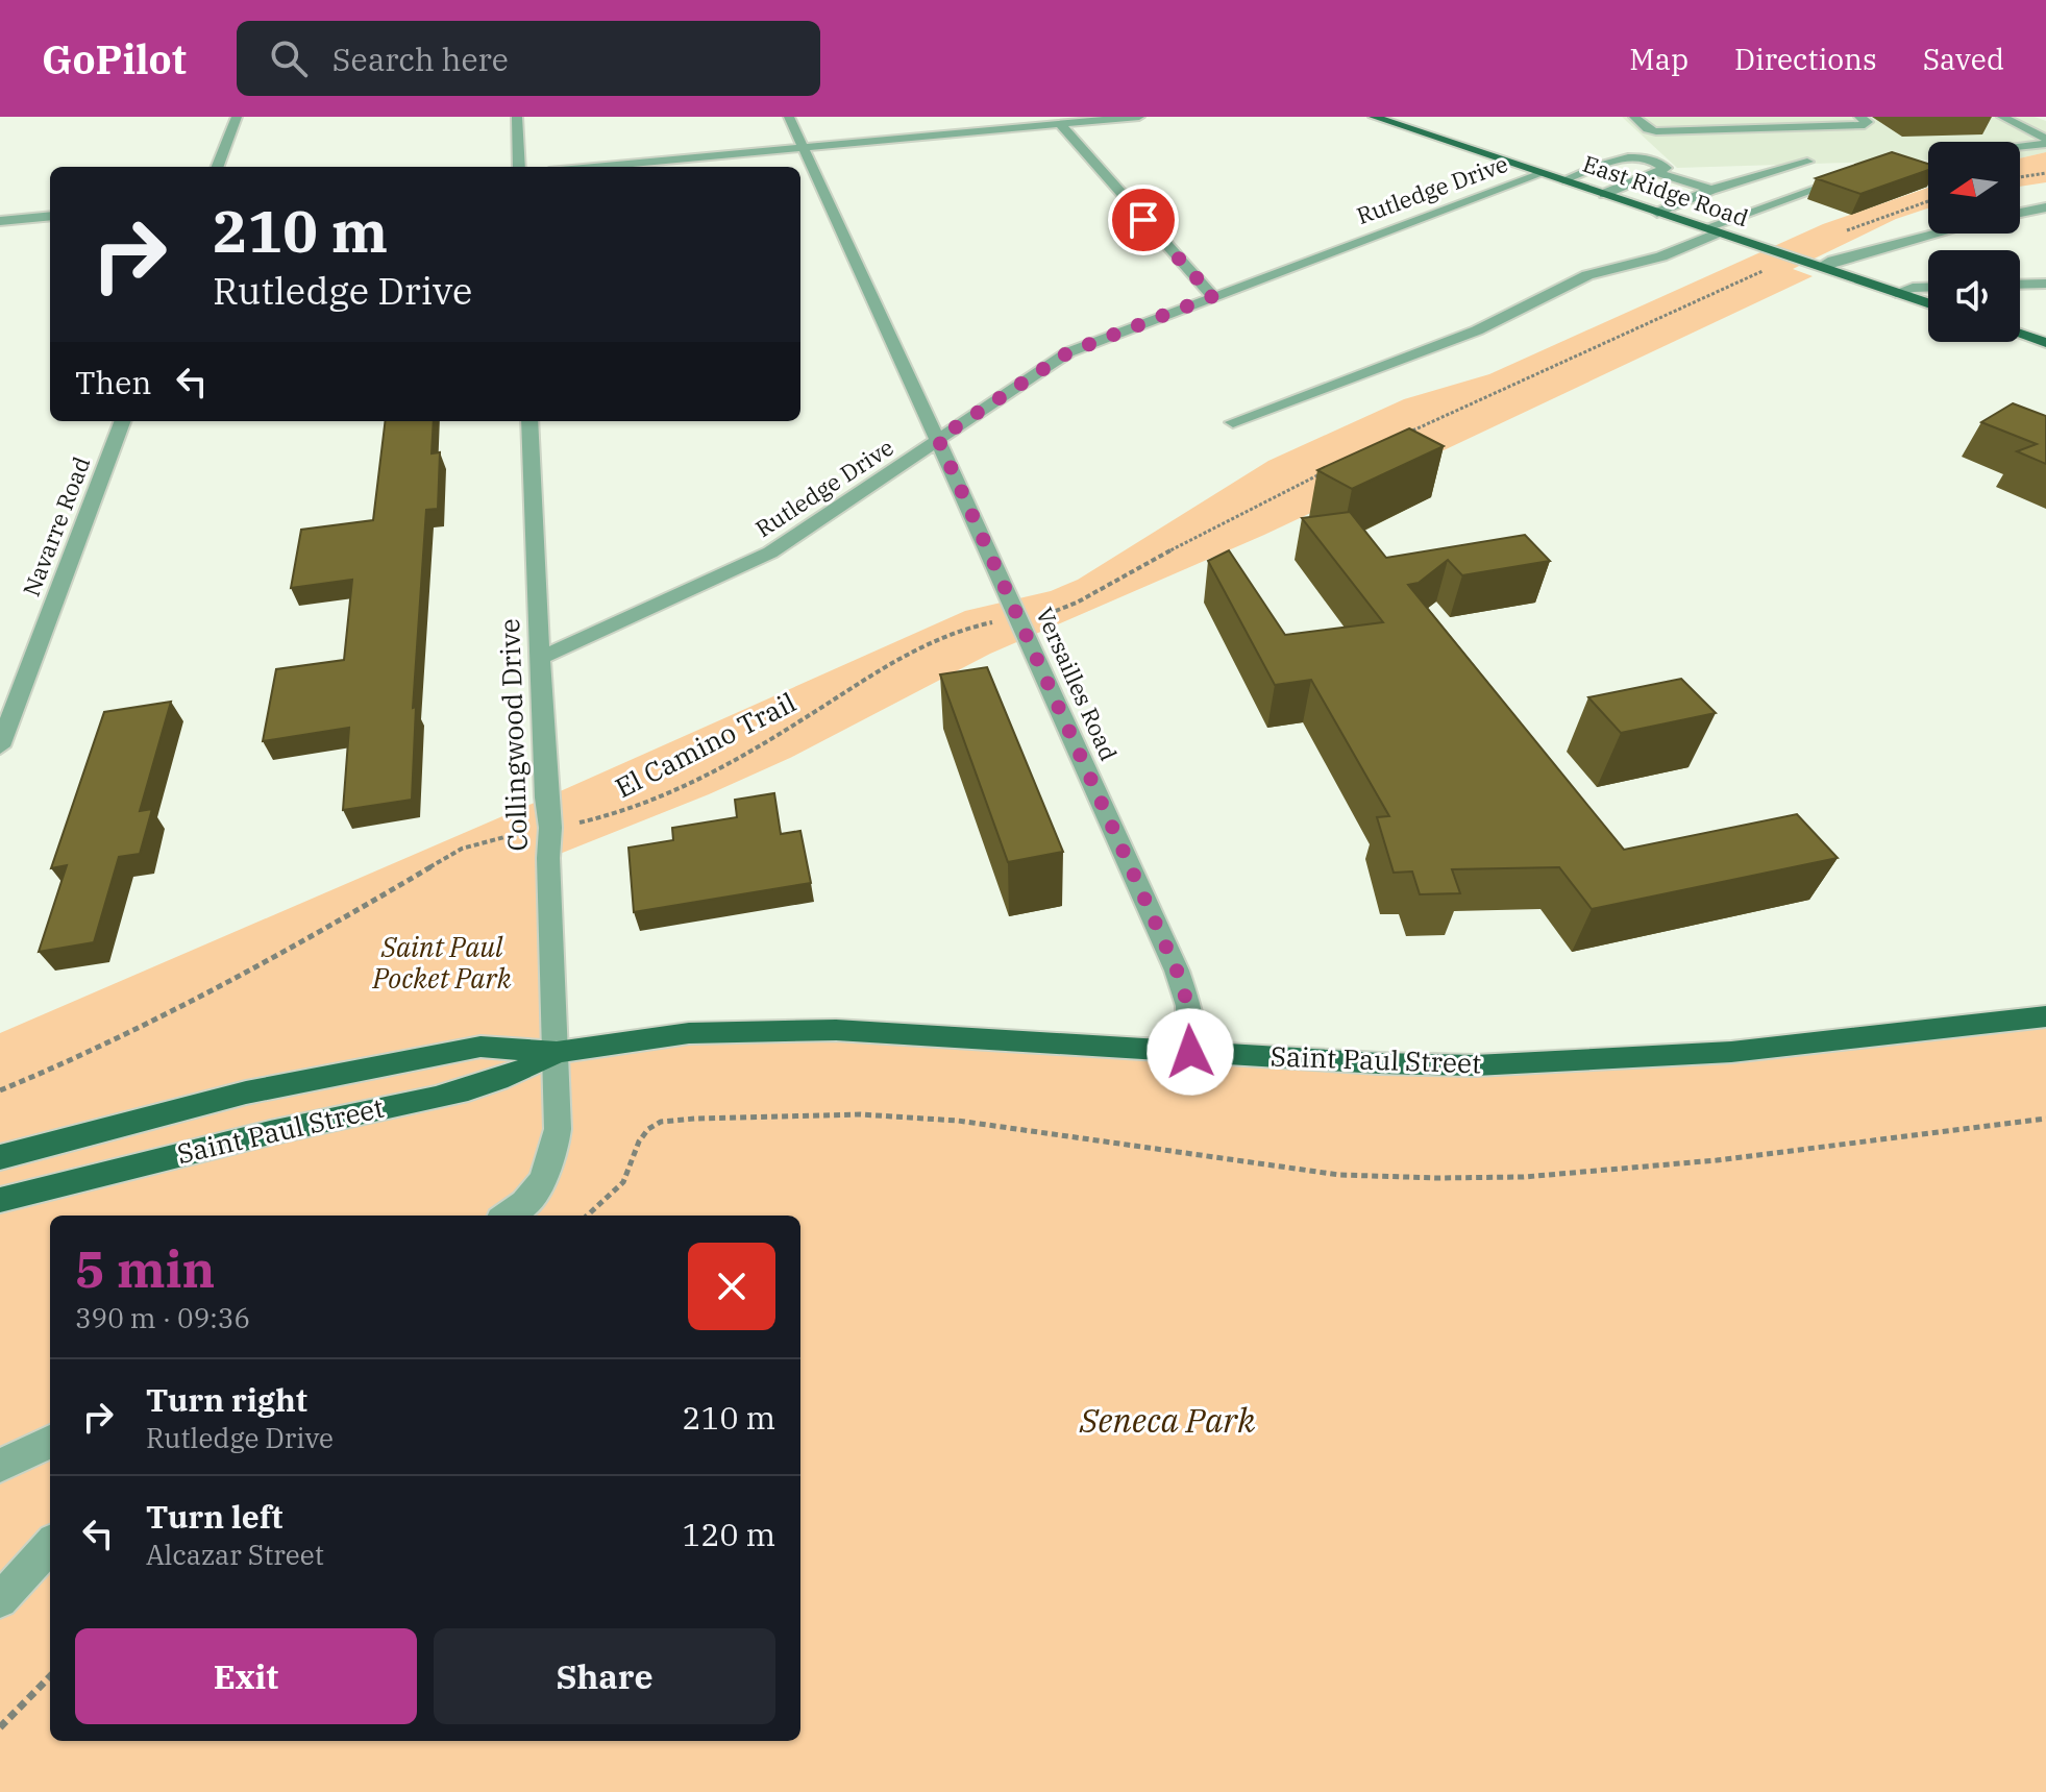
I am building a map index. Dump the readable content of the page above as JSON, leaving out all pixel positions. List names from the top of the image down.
{
  "streets": {
    "main road": ["East Ridge Road", "Saint Paul Street"],
    "street": [
      "Rutledge Drive",
      "Navarre Road",
      "Versailles Road",
      "Collingwood Drive"
    ],
    "path": ["El Camino Trail"]
  },
  "crossings": [
    ["Rutledge Drive", "East Ridge Road"],
    ["Rutledge Drive", "Versailles Road"],
    ["Rutledge Drive", "Collingwood Drive"],
    ["Versailles Road", "El Camino Trail"],
    ["Versailles Road", "Saint Paul Street"],
    ["Collingwood Drive", "El Camino Trail"],
    ["Collingwood Drive", "Saint Paul Street"]
  ],
  "parks": ["Saint Paul Pocket Park", "Seneca Park"],
  "north": "left",
  "page": {
    "header": "GoPilot",
    "search": "Search here",
    "nav": ["Map", "Directions", "Saved"],
    "turn": ["210 m", "Rutledge Drive"],
    "then": "Then",
    "heading": ["5 min", "390 m · 09:36"],
    "list": [
      {
        "name": "Turn right",
        "note": "Rutledge Drive",
        "value": "210 m"
      },
      {
        "name": "Turn left",
        "note": "Alcazar Street",
        "value": "120 m"
      }
    ],
    "buttons": ["Exit", "Share"]
  }
}
